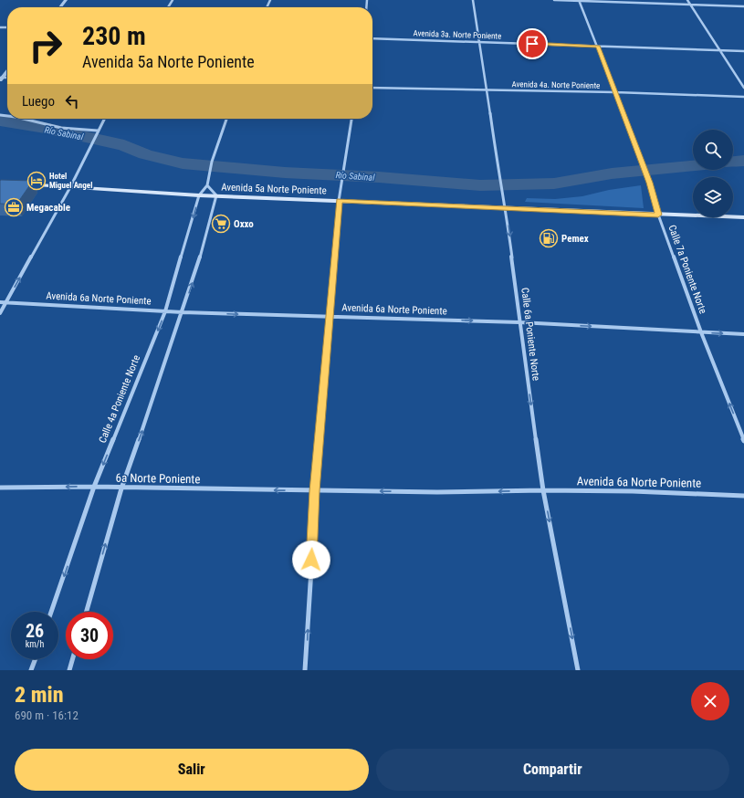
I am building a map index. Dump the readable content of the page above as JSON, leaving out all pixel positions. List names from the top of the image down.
{
  "streets": {
    "main road": ["Avenida 5a Norte Poniente"],
    "street": [
      "Avenida 3a. Norte Poniente",
      "Avenida 4a. Norte Poniente",
      "Calle 7a Poniente Norte",
      "Avenida 6a Norte Poniente",
      "Calle 6a Poniente Norte",
      "Calle 4a Poniente Norte",
      "6a Norte Poniente"
    ]
  },
  "crossings": [
    ["Avenida 3a. Norte Poniente", "Calle 7a Poniente Norte"],
    ["Avenida 3a. Norte Poniente", "Calle 6a Poniente Norte"],
    ["Avenida 4a. Norte Poniente", "Calle 7a Poniente Norte"],
    ["Avenida 4a. Norte Poniente", "Calle 6a Poniente Norte"],
    ["Avenida 5a Norte Poniente", "Calle 7a Poniente Norte"],
    ["Avenida 5a Norte Poniente", "Calle 6a Poniente Norte"],
    ["Avenida 5a Norte Poniente", "Calle 4a Poniente Norte"],
    ["Calle 7a Poniente Norte", "Avenida 6a Norte Poniente"],
    ["Avenida 6a Norte Poniente", "Calle 6a Poniente Norte"],
    ["Avenida 6a Norte Poniente", "Calle 4a Poniente Norte"],
    ["Avenida 6a Norte Poniente", "6a Norte Poniente"],
    ["Calle 4a Poniente Norte", "6a Norte Poniente"]
  ],
  "one_way": ["Calle 6a Poniente Norte", "6a Norte Poniente"],
  "water": ["Río Sabinal"],
  "places": {
    "hotel": ["Hotel Miguel Angel"],
    "office": ["Megacable"],
    "supermarket": ["Oxxo"],
    "fuel station": ["Pemex"]
  },
  "page": {
    "turn": ["230 m", "Avenida 5a Norte Poniente"],
    "then": "Luego",
    "speed": "26 km/h",
    "limit": "30",
    "heading": ["2 min", "690 m · 16:12"],
    "buttons": ["Salir", "Compartir"]
  }
}
